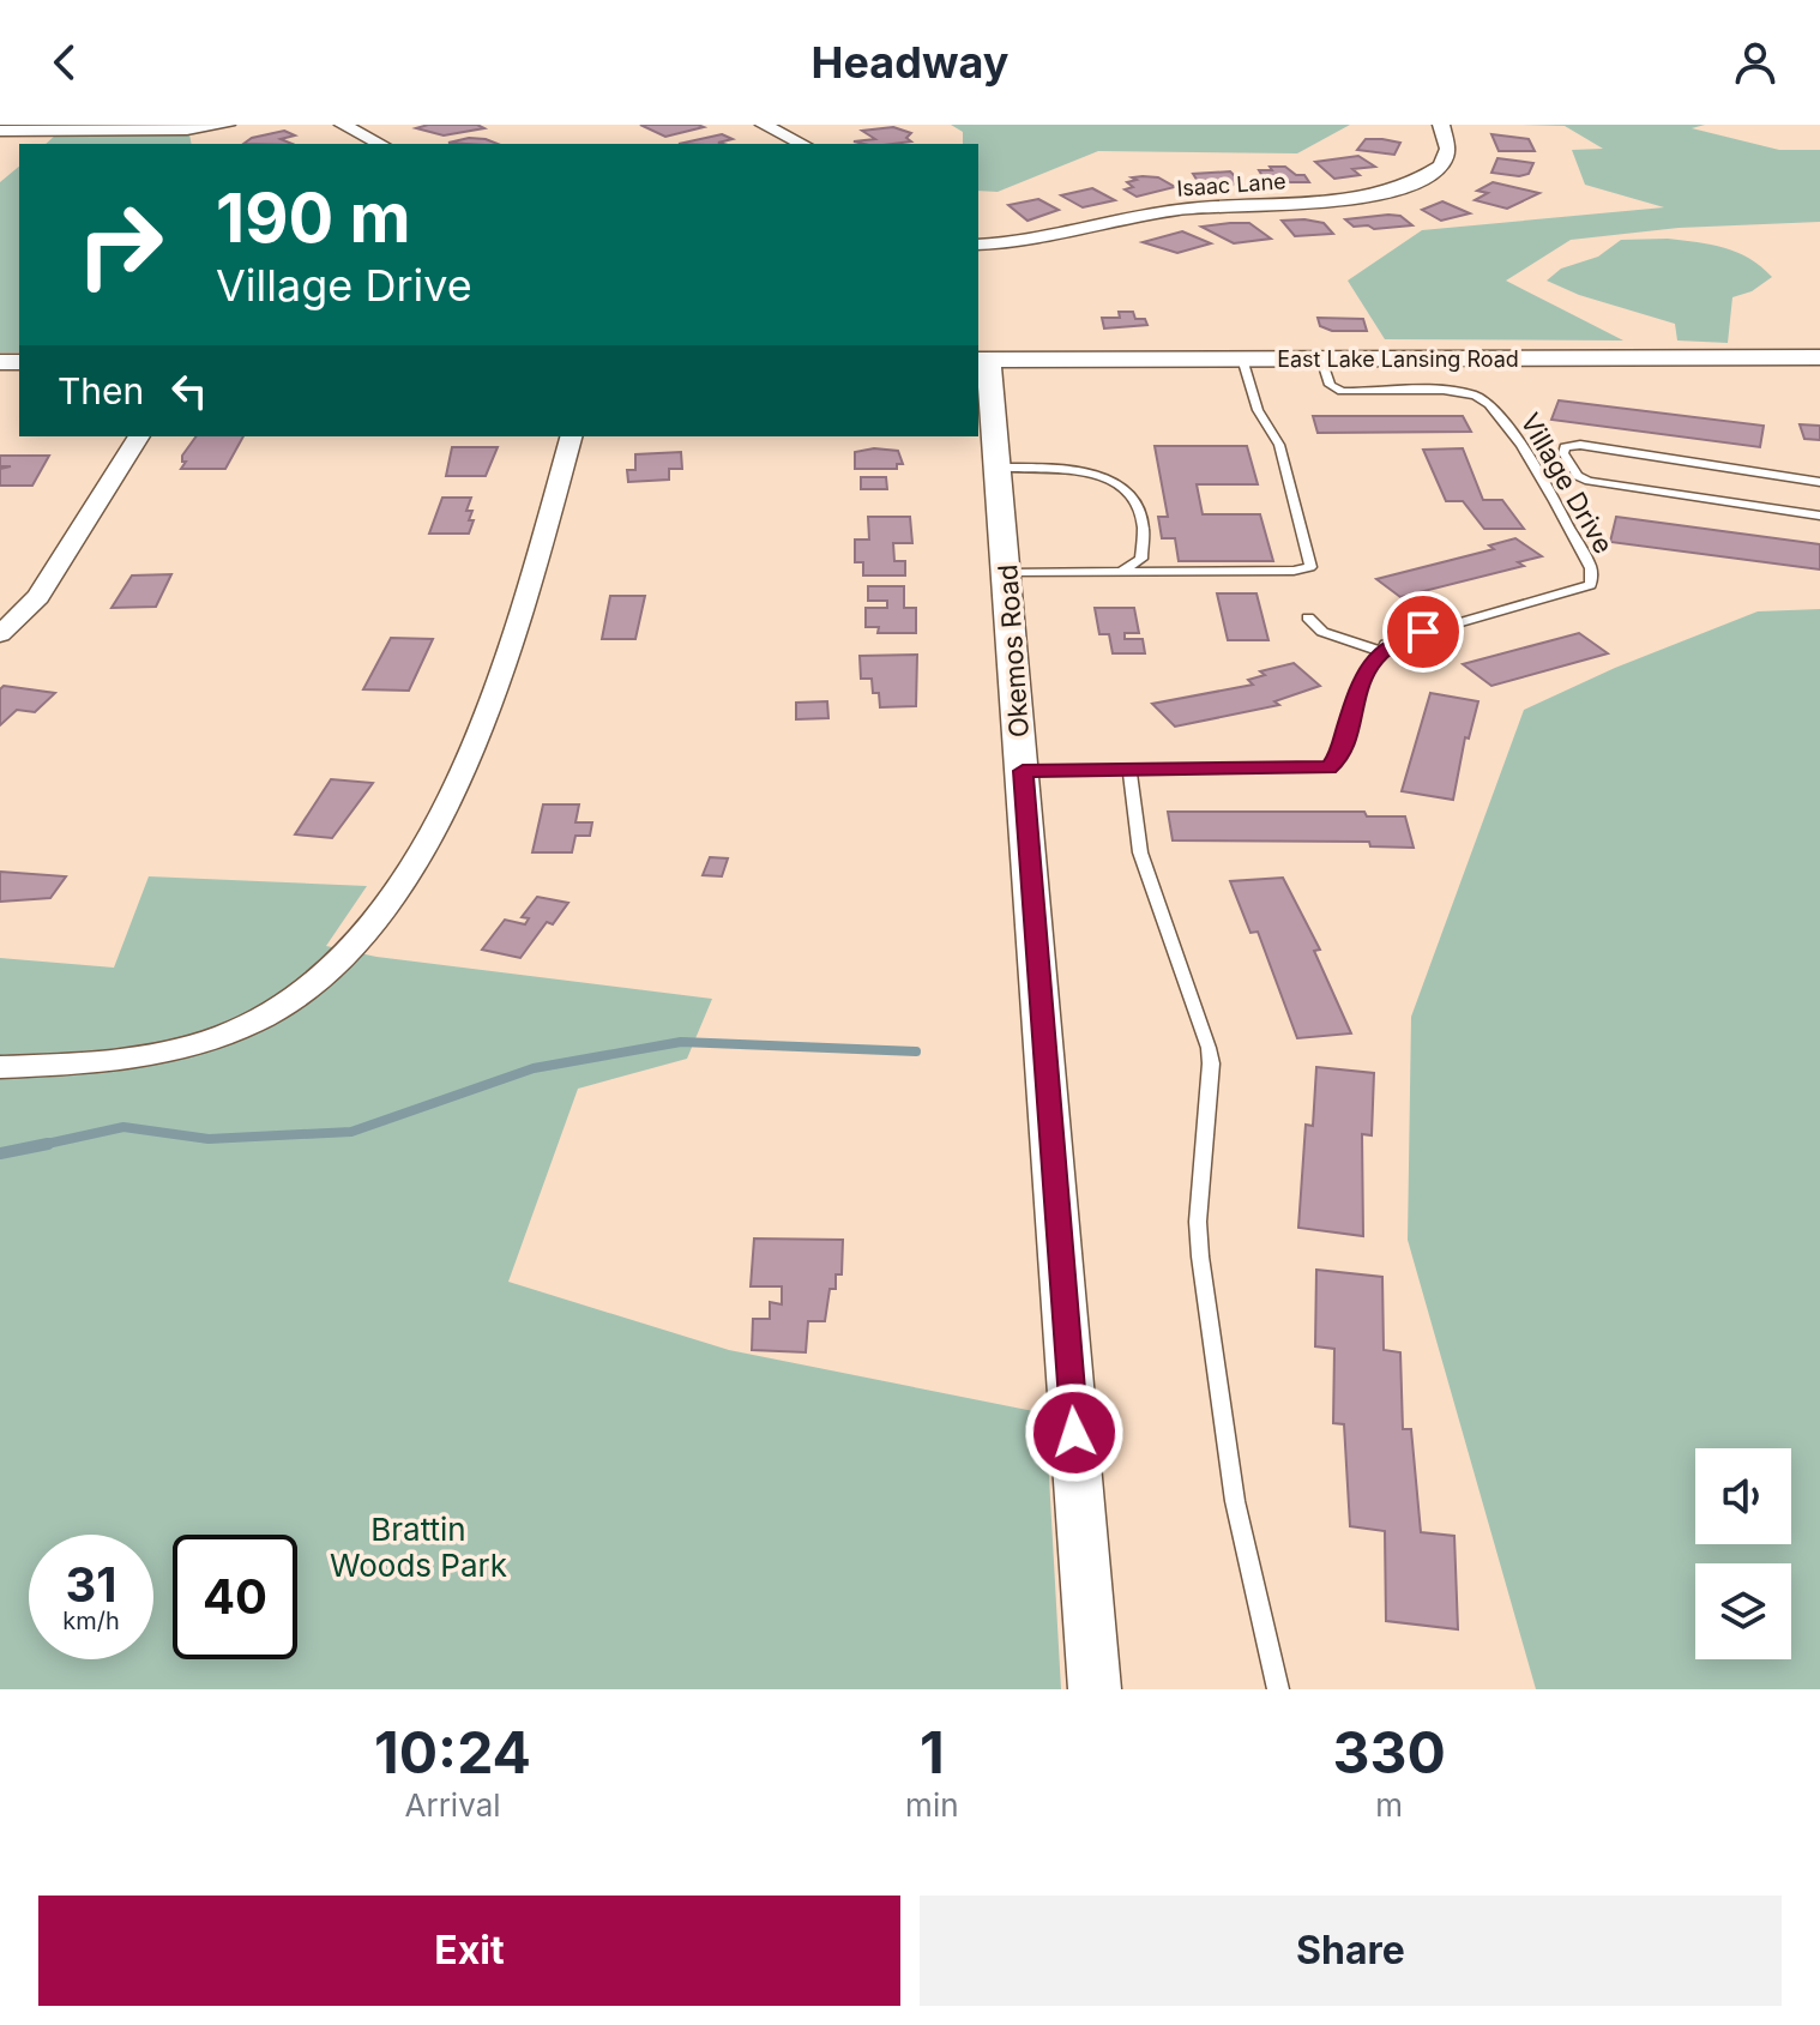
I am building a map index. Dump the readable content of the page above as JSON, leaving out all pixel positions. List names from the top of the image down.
{
  "streets": {
    "street": ["Isaac Lane", "East Lake Lansing Road", "Okemos Road"],
    "lane": ["Village Drive"]
  },
  "crossings": [
    ["East Lake Lansing Road", "Village Drive"],
    ["East Lake Lansing Road", "Okemos Road"]
  ],
  "parks": ["Brattin Woods Park"],
  "page": {
    "header": "Headway",
    "turn": ["190 m", "Village Drive"],
    "then": "Then",
    "speed": "31 km/h",
    "limit": "40",
    "eta": [
      "10:24",
      "Arrival",
      "1",
      "min",
      "330",
      "m"
    ],
    "buttons": ["Exit", "Share"]
  }
}
